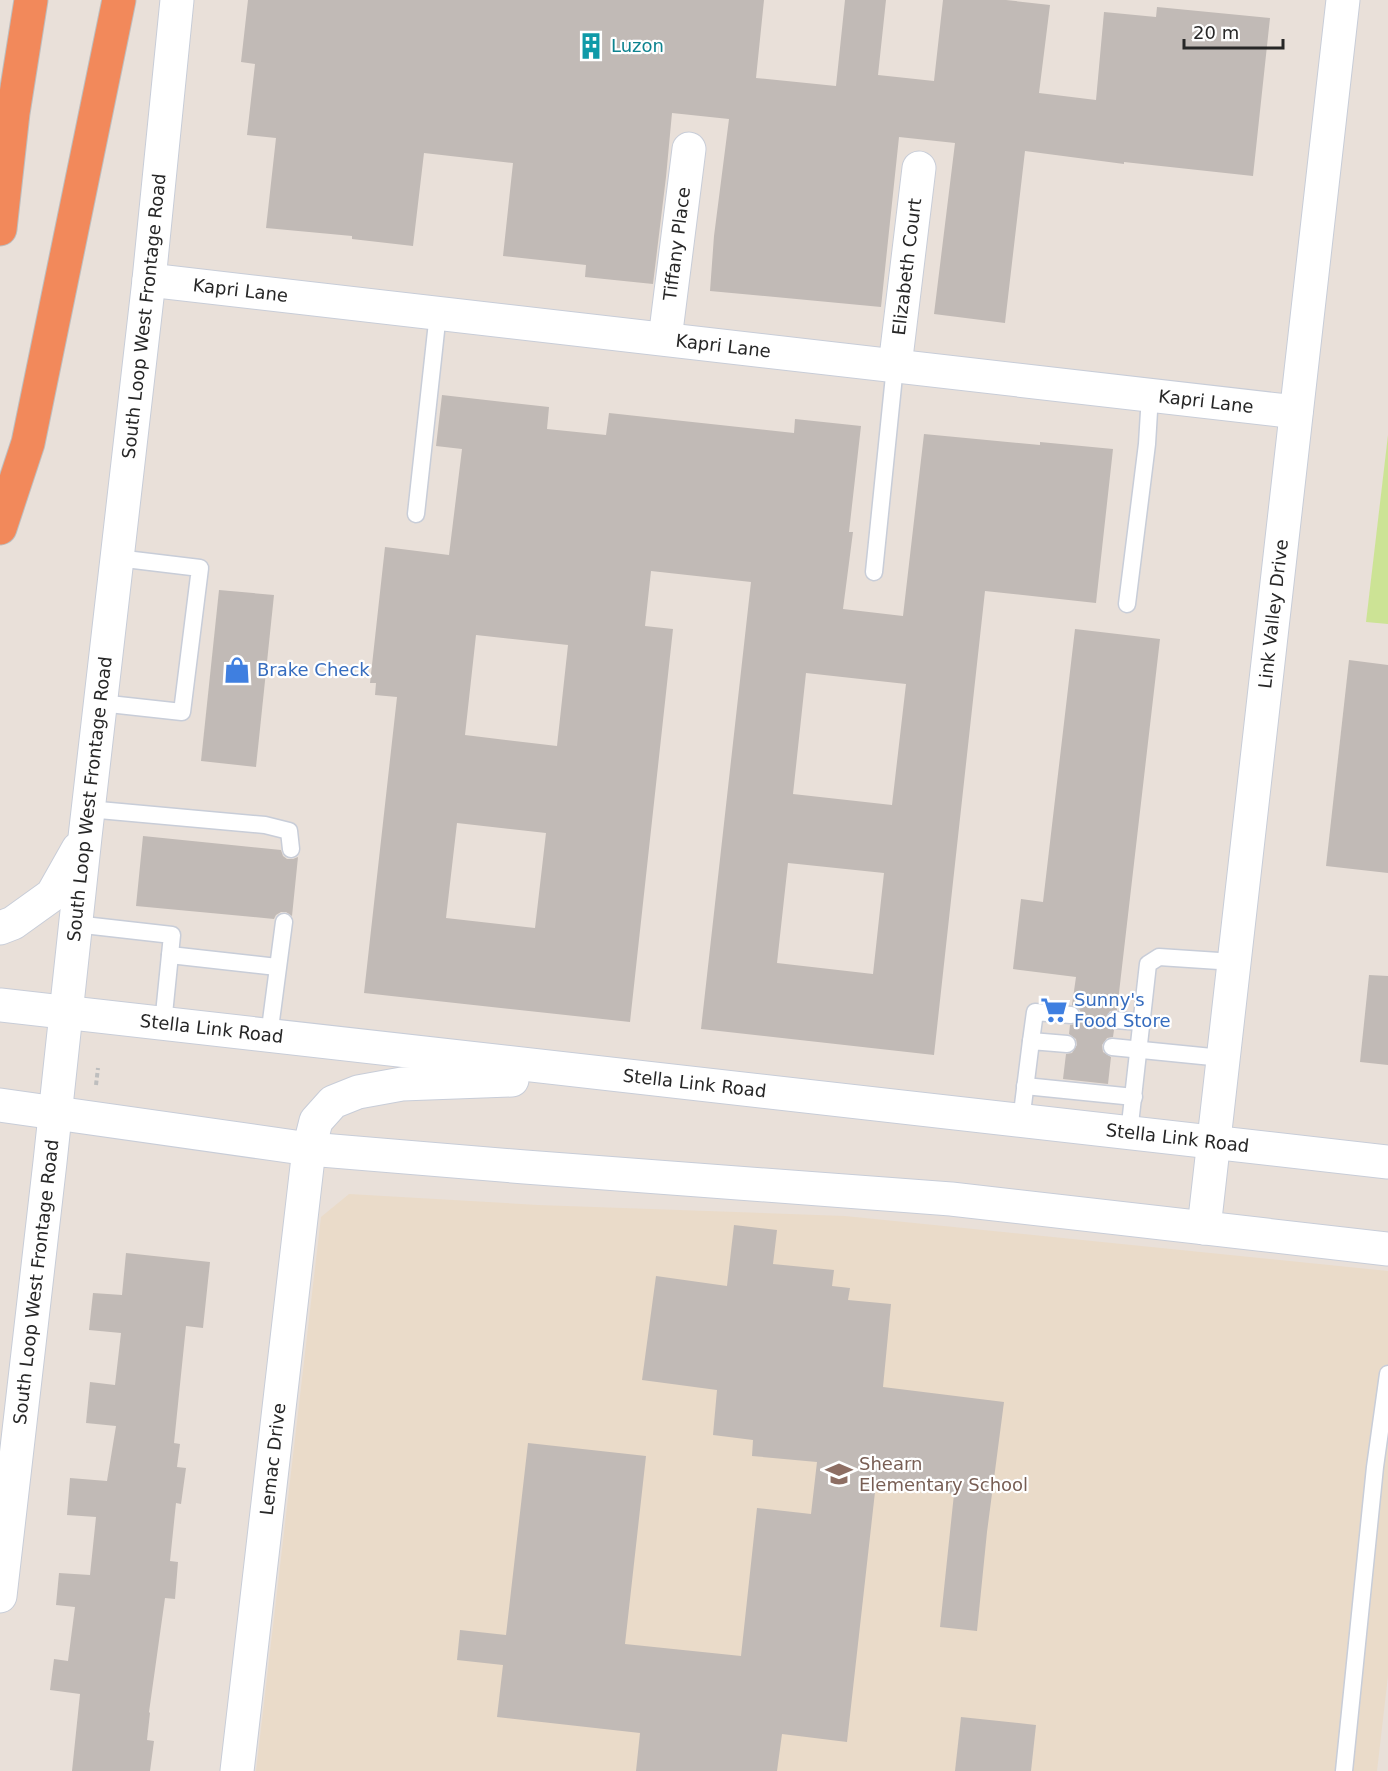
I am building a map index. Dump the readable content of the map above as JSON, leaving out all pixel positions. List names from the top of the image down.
{
  "streets": {
    "main road": [
      "Tiffany Place",
      "Elizabeth Court",
      "Kapri Lane",
      "South Loop West Frontage Road",
      "Link Valley Drive",
      "Stella Link Road",
      "Lemac Drive"
    ]
  },
  "crossings": [
    ["Tiffany Place", "Kapri Lane"],
    ["Elizabeth Court", "Kapri Lane"],
    ["Kapri Lane", "South Loop West Frontage Road"],
    ["Kapri Lane", "Link Valley Drive"],
    ["South Loop West Frontage Road", "Stella Link Road"],
    ["Link Valley Drive", "Stella Link Road"],
    ["Stella Link Road", "Lemac Drive"]
  ],
  "places": {
    "building": ["Luzon"],
    "shop": ["Brake Check"],
    "supermarket": ["Sunny's Food Store"],
    "school or university": ["Shearn Elementary School"]
  },
  "scale_bar": "20 m"
}
